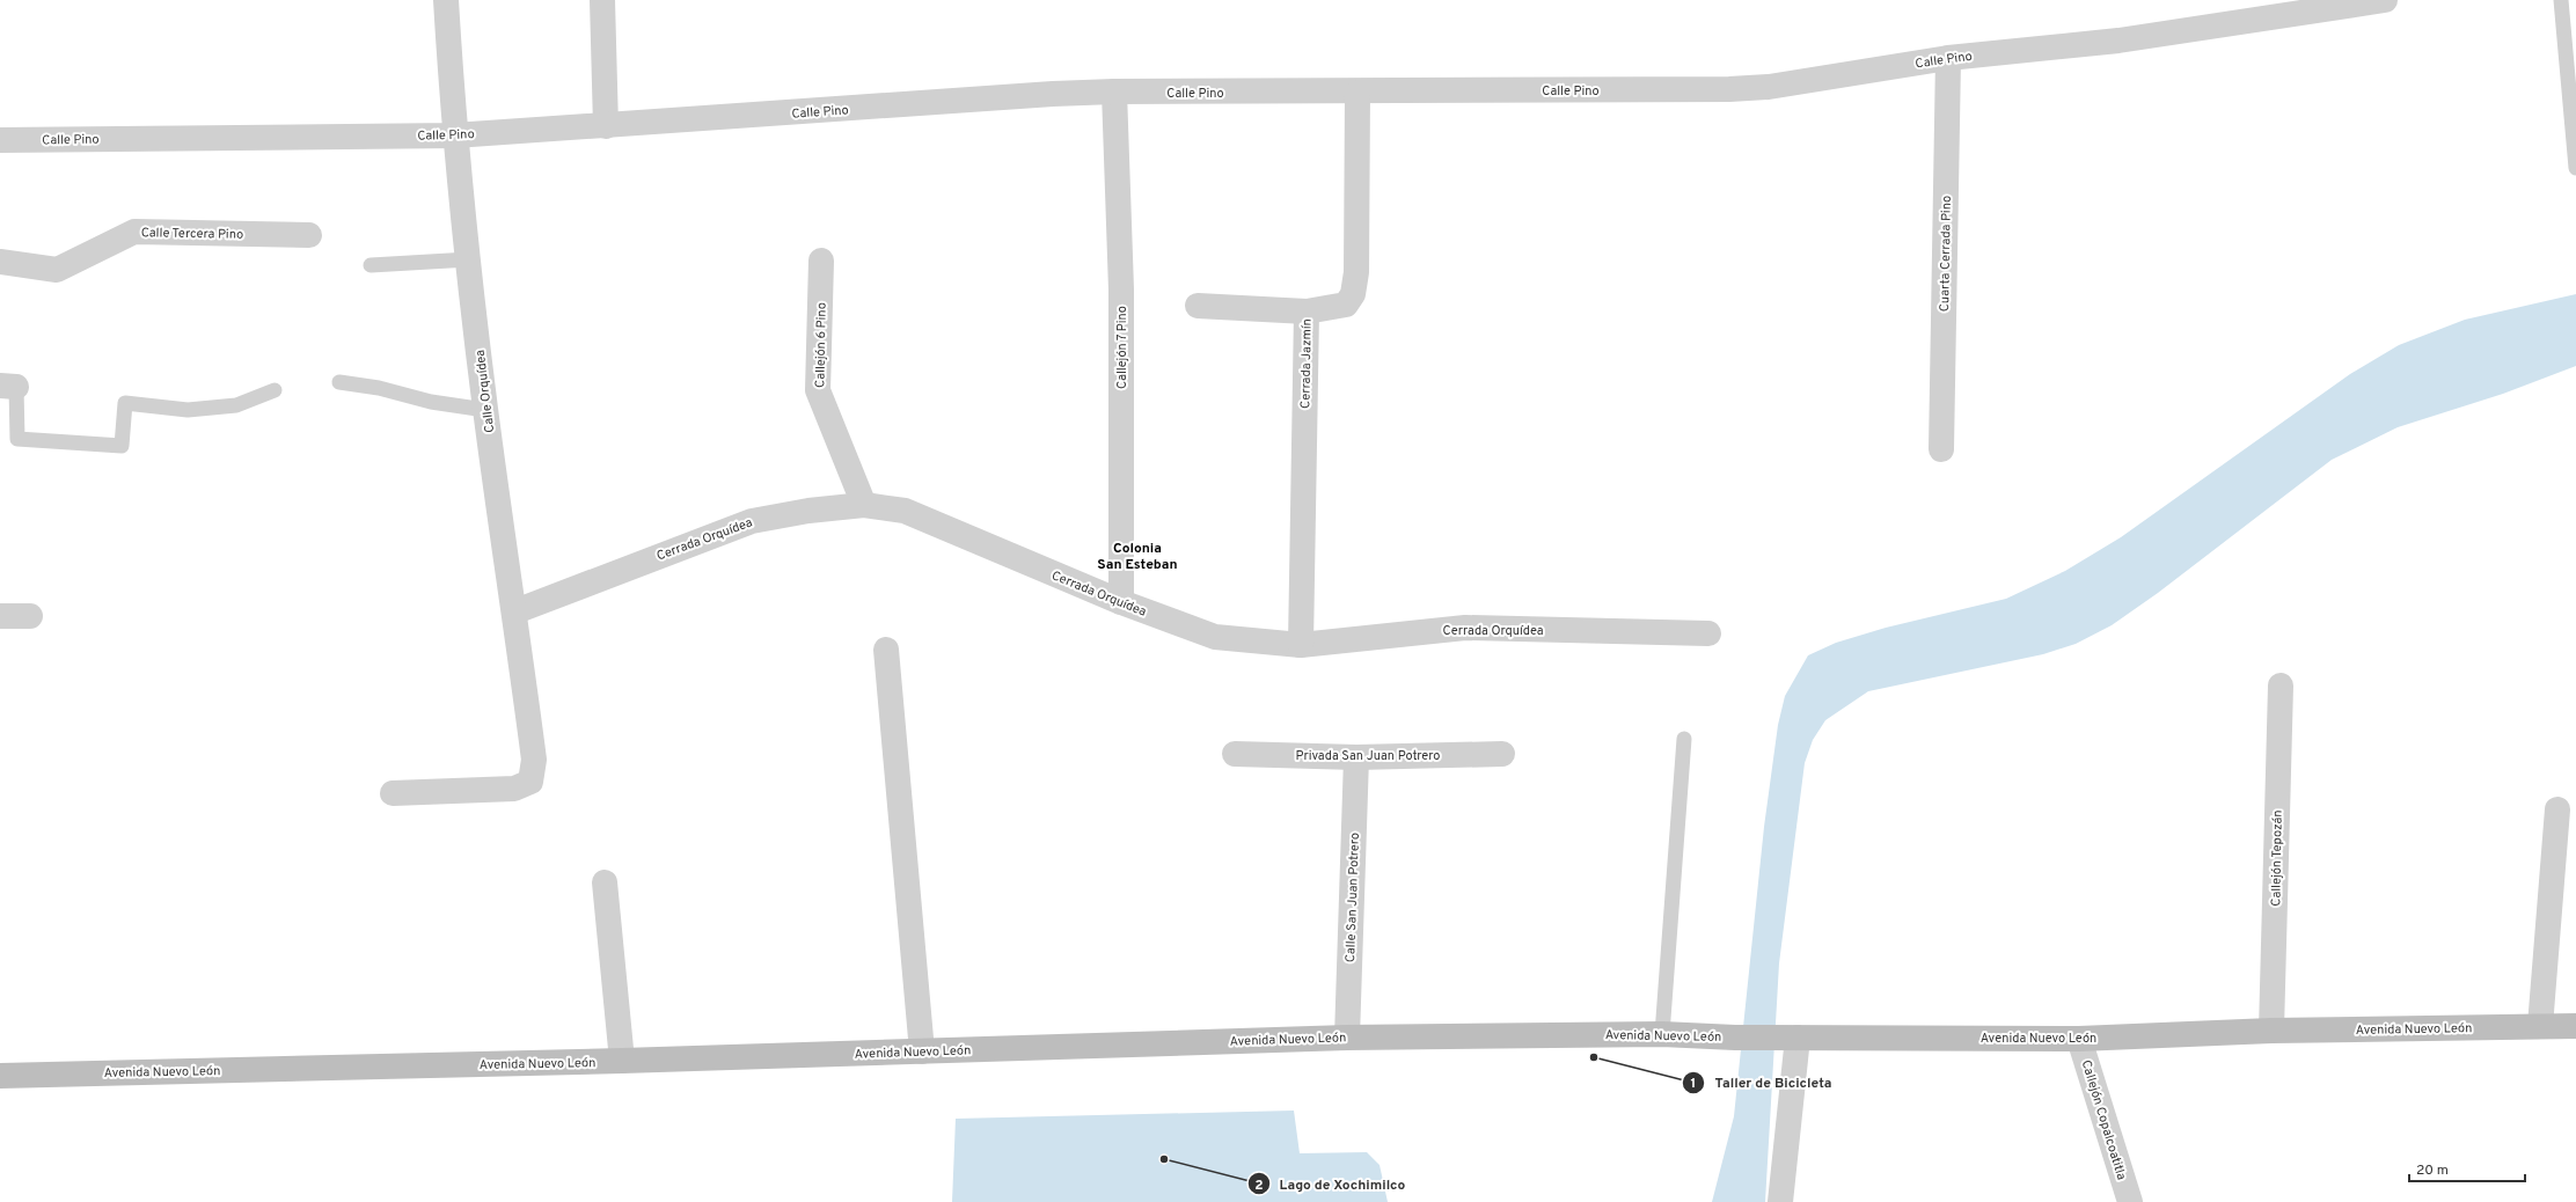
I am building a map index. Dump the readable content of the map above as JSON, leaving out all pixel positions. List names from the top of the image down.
{
  "streets": {
    "street": [
      "Calle Pino",
      "Calle Tercera Pino",
      "Cuarta Cerrada Pino",
      "Callejón 6 Pino",
      "Callejón 7 Pino",
      "Cerrada Jazmín",
      "Calle Orquídea",
      "Cerrada Orquídea",
      "Privada San Juan Potrero",
      "Callejón Tepozán",
      "Calle San Juan Potrero",
      "Avenida Nuevo León",
      "Callejón Copalcoatitla"
    ]
  },
  "crossings": [
    ["Calle Pino", "Cuarta Cerrada Pino"],
    ["Calle Pino", "Callejón 7 Pino"],
    ["Calle Pino", "Cerrada Jazmín"],
    ["Calle Pino", "Calle Orquídea"],
    ["Callejón 6 Pino", "Cerrada Orquídea"],
    ["Callejón 7 Pino", "Cerrada Orquídea"],
    ["Cerrada Jazmín", "Cerrada Orquídea"],
    ["Calle Orquídea", "Cerrada Orquídea"],
    ["Privada San Juan Potrero", "Calle San Juan Potrero"],
    ["Callejón Tepozán", "Avenida Nuevo León"],
    ["Calle San Juan Potrero", "Avenida Nuevo León"],
    ["Avenida Nuevo León", "Callejón Copalcoatitla"]
  ],
  "districts": ["Colonia San Esteban"],
  "places": ["Taller de Bicicleta", "Lago de Xochimilco"],
  "scale_bar": "20 m"
}
